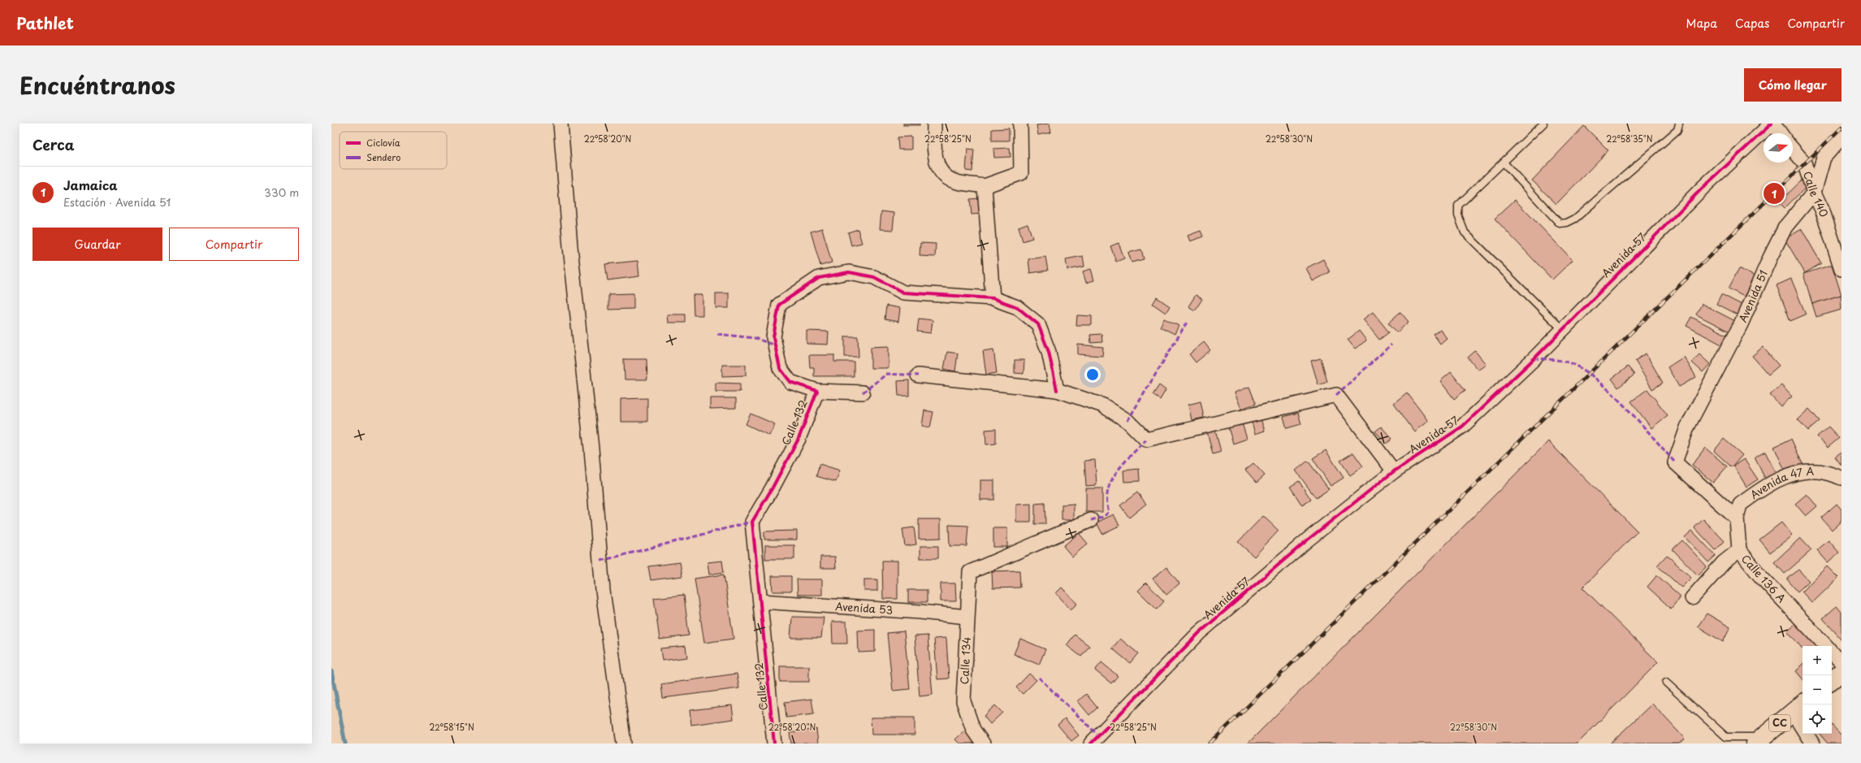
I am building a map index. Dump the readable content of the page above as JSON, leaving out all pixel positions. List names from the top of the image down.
{
  "streets": {
    "main road": ["CC"],
    "street": [
      "Calle 140",
      "Avenida 57",
      "Avenida 51",
      "Calle 132",
      "Avenida 47 A",
      "Calle 136 A",
      "Avenida 53",
      "Calle 134"
    ]
  },
  "crossings": [
    ["Calle 140", "Avenida 51"],
    ["Avenida 51", "Avenida 47 A"],
    ["Avenida 51", "Calle 136 A"],
    ["Calle 132", "Avenida 53"],
    ["Avenida 47 A", "Calle 136 A"],
    ["Avenida 53", "Calle 134"]
  ],
  "legend": ["Ciclovía", "Sendero"],
  "north": "right",
  "page": {
    "header": "Pathlet",
    "nav": ["Mapa", "Capas", "Compartir"],
    "title": "Encuéntranos",
    "buttons": [
      "Cómo llegar",
      ["Guardar", "Compartir"]
    ],
    "heading": "Cerca",
    "list": [
      {
        "mark": "1",
        "name": "Jamaica",
        "note": "Estación · Avenida 51",
        "value": "330 m"
      }
    ],
    "pins": "1",
    "map_buttons": ["+", "−"]
  },
  "coordinates": [
    "22°58'20\"N",
    "22°58'25\"N",
    "22°58'30\"N",
    "22°58'35\"N",
    "22°58'15\"N"
  ]
}
